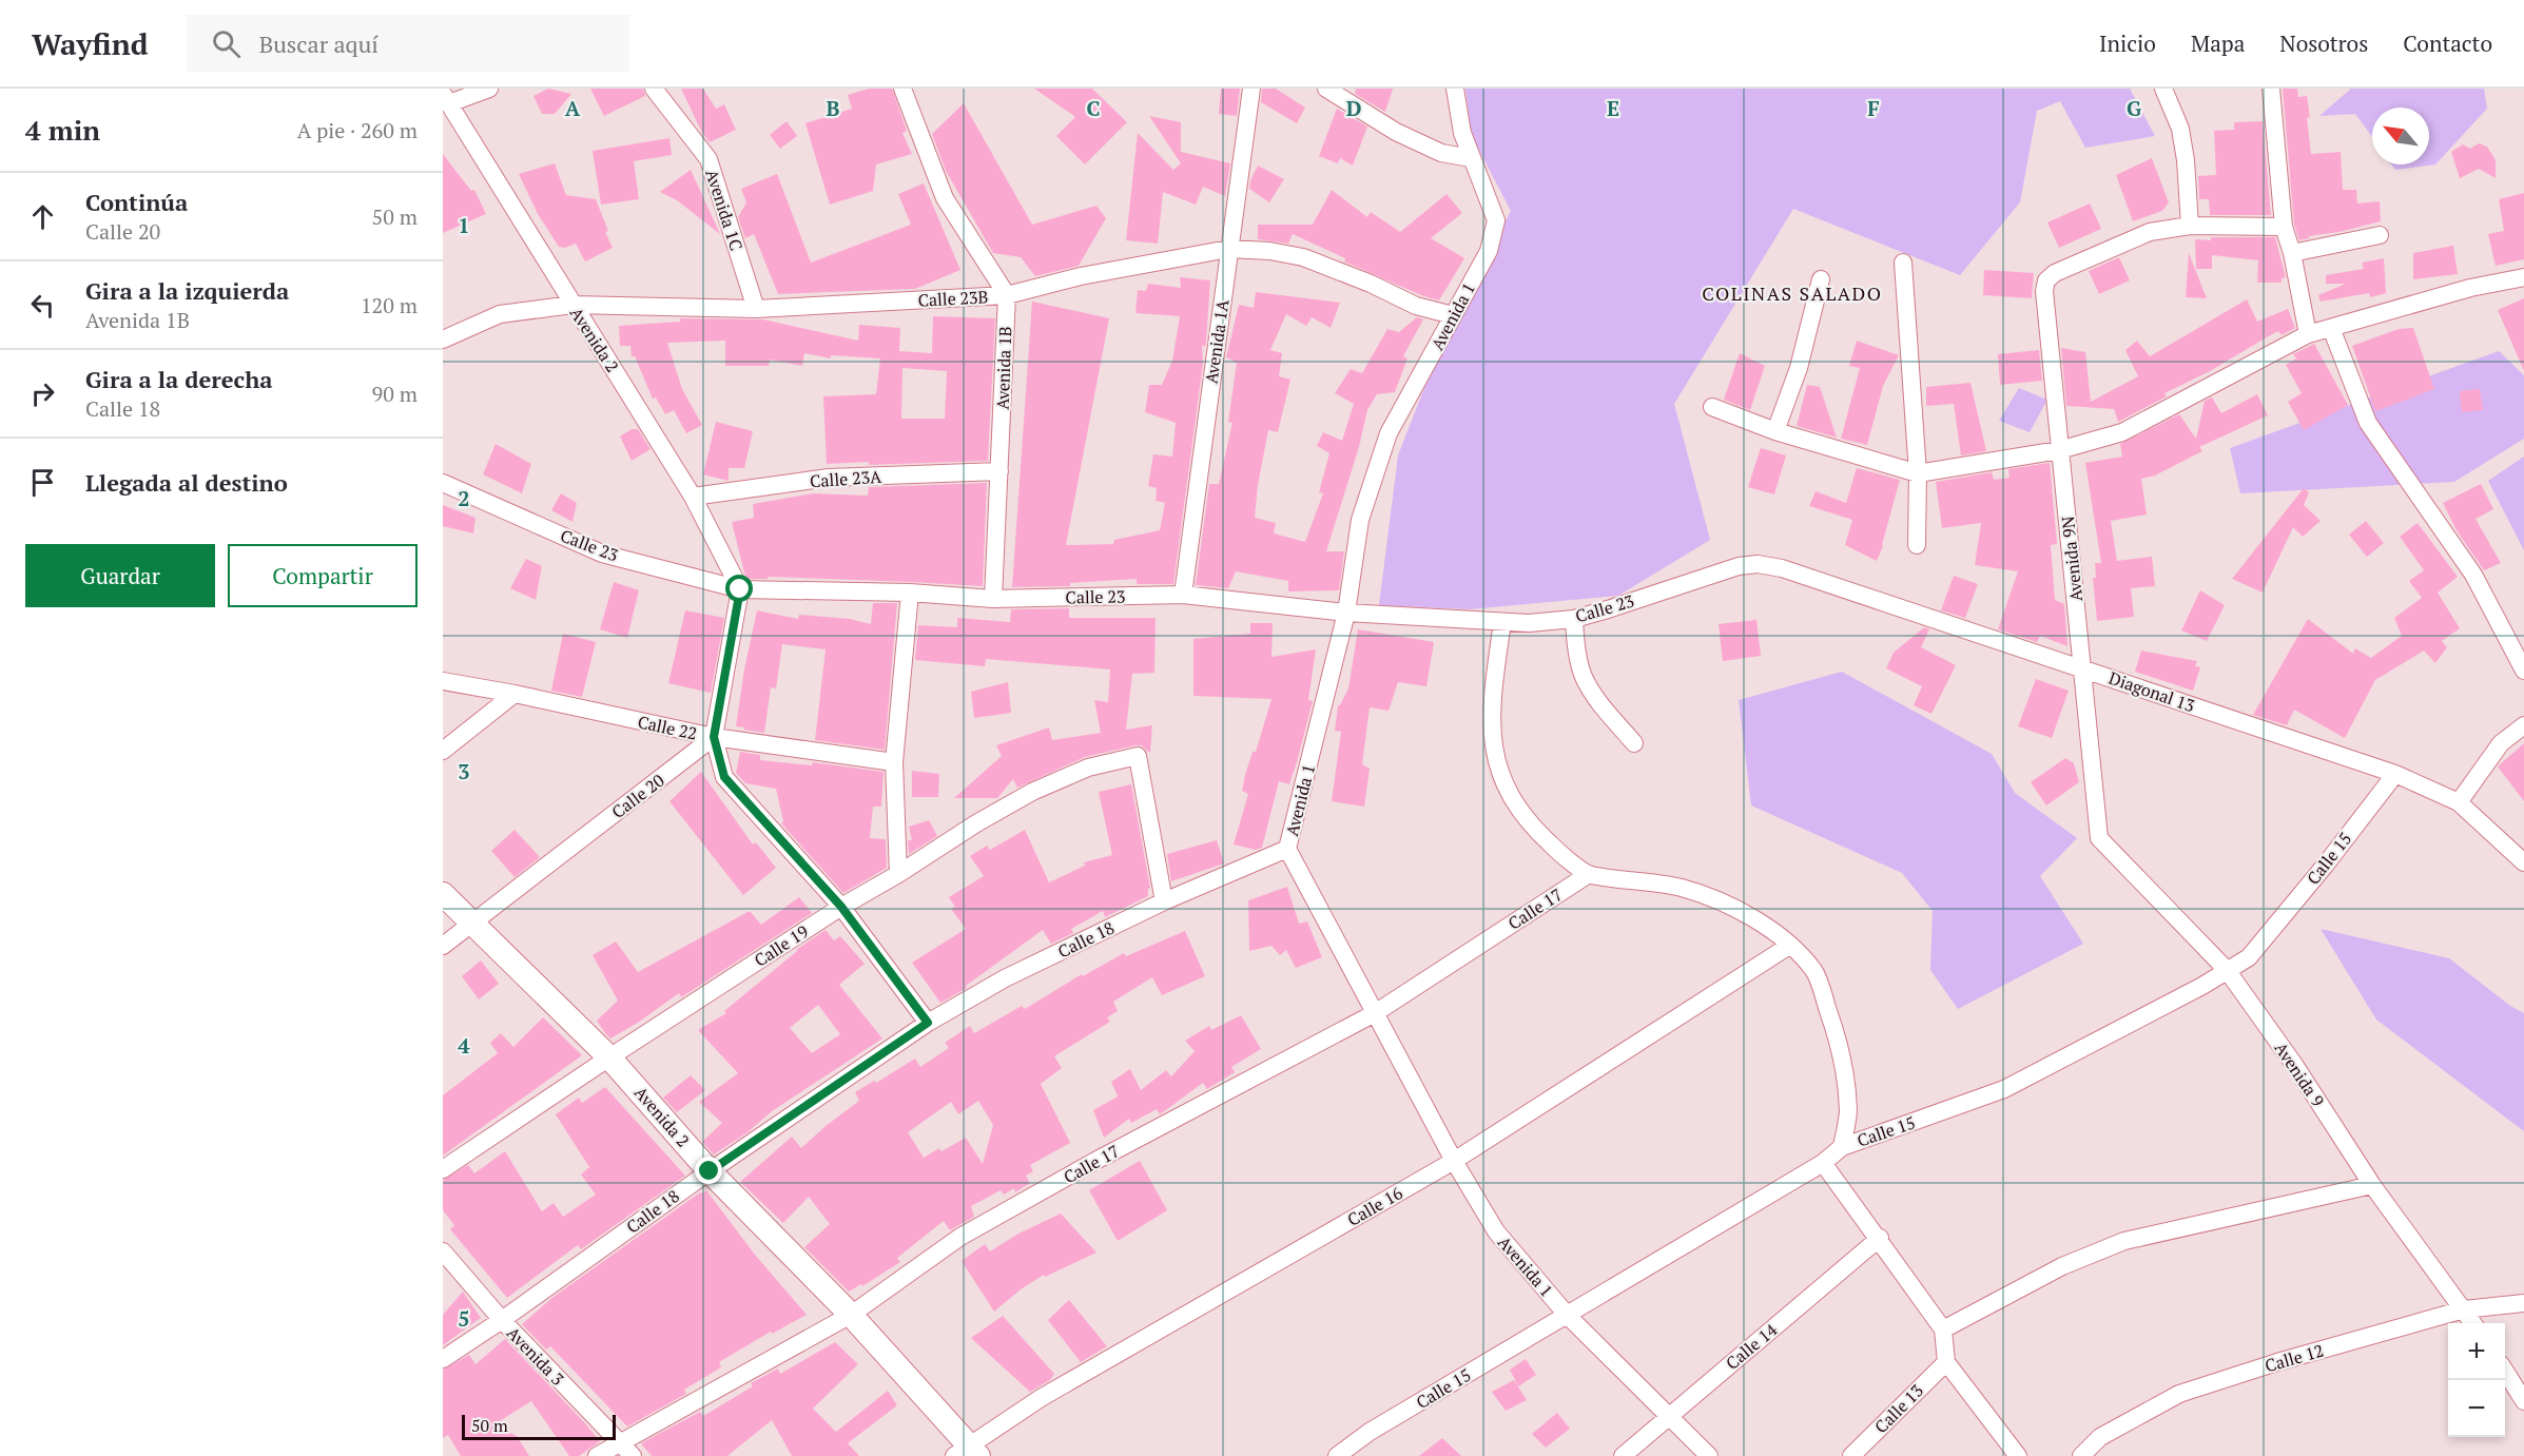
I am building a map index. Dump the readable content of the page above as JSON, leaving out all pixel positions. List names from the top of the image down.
{
  "streets": {
    "street": [
      "Avenida 1C",
      "Calle 23B",
      "Avenida 1",
      "Avenida 2",
      "Avenida 1A",
      "Avenida 1B",
      "Calle 23A",
      "Calle 23",
      "Avenida 9N",
      "Diagonal 13",
      "Calle 22",
      "Calle 20",
      "Calle 15",
      "Calle 17",
      "Calle 18",
      "Calle 19",
      "Avenida 9",
      "Calle 16",
      "Calle 14",
      "Avenida 3",
      "Calle 12",
      "Calle 13"
    ]
  },
  "crossings": [
    ["Avenida 1C", "Calle 23B"],
    ["Calle 23B", "Avenida 1"],
    ["Calle 23B", "Avenida 2"],
    ["Calle 23B", "Avenida 1A"],
    ["Calle 23B", "Avenida 1B"],
    ["Avenida 1", "Calle 23"],
    ["Avenida 1", "Calle 15"],
    ["Avenida 1", "Calle 17"],
    ["Avenida 1", "Calle 18"],
    ["Avenida 1", "Calle 16"],
    ["Avenida 1", "Calle 14"],
    ["Avenida 2", "Calle 23A"],
    ["Avenida 2", "Calle 23"],
    ["Avenida 2", "Calle 20"],
    ["Avenida 2", "Calle 17"],
    ["Avenida 2", "Calle 18"],
    ["Avenida 2", "Calle 19"],
    ["Avenida 2", "Calle 16"],
    ["Avenida 1A", "Calle 23"],
    ["Avenida 1B", "Calle 23A"],
    ["Avenida 1B", "Calle 23"],
    ["Calle 23", "Diagonal 13"],
    ["Avenida 9N", "Diagonal 13"],
    ["Avenida 9N", "Avenida 9"],
    ["Diagonal 13", "Calle 15"],
    ["Calle 22", "Calle 20"],
    ["Calle 15", "Avenida 9"],
    ["Calle 17", "Avenida 3"],
    ["Calle 18", "Calle 19"],
    ["Calle 18", "Avenida 3"],
    ["Avenida 9", "Calle 12"]
  ],
  "districts": ["COLINAS SALADO"],
  "scale_bar": "50 m",
  "north": "top left",
  "page": {
    "header": "Wayfind",
    "search": "Buscar aquí",
    "nav": [
      "Inicio",
      "Mapa",
      "Nosotros",
      "Contacto"
    ],
    "heading": ["4 min", "A pie · 260 m"],
    "list": [
      ["Continúa", "Calle 20", "50 m"],
      ["Gira a la izquierda", "Avenida 1B", "120 m"],
      ["Gira a la derecha", "Calle 18", "90 m"],
      "Llegada al destino"
    ],
    "buttons": ["Guardar", "Compartir"],
    "map_buttons": ["+", "−"],
    "scale": "50 m"
  },
  "grid": {
    "columns": [
      "A",
      "B",
      "C",
      "D",
      "E",
      "F",
      "G"
    ],
    "rows": [
      "1",
      "2",
      "3",
      "4",
      "5"
    ]
  }
}
